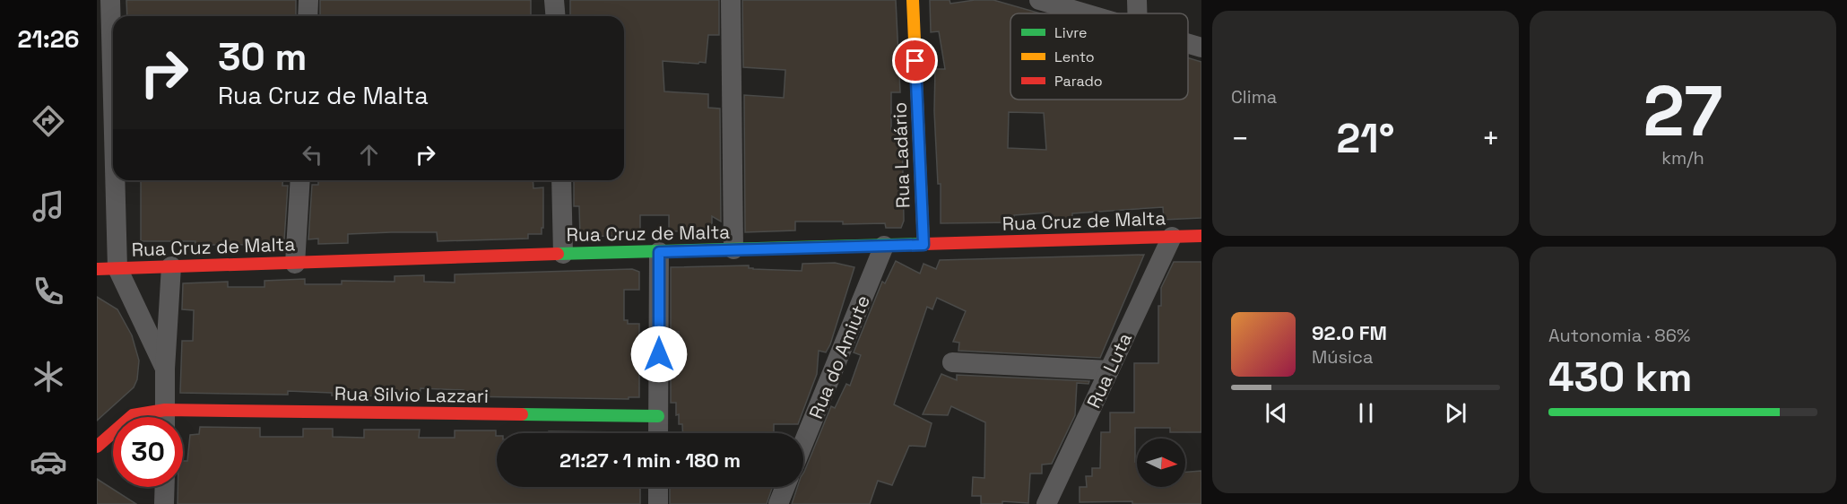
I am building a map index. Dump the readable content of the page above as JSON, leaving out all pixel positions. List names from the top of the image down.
{
  "streets": {
    "street": [
      "Rua Ladário",
      "Rua Cruz de Malta",
      "Rua do Amiute",
      "Rua Luta",
      "Rua Silvio Lazzari"
    ]
  },
  "crossings": [
    ["Rua Ladário", "Rua Cruz de Malta"],
    ["Rua Cruz de Malta", "Rua do Amiute"],
    ["Rua Cruz de Malta", "Rua Luta"]
  ],
  "legend": ["Livre", "Lento", "Parado"],
  "north": "right",
  "page": {
    "tabs": "21:26",
    "tile": [
      "Clima",
      ["27", "km/h"],
      ["Autonomia · 86%", "430 km"]
    ],
    "turn": ["30 m", "Rua Cruz de Malta"],
    "heat": ["−", "21°", "+"],
    "song": ["92.0 FM", "Música"],
    "limit": "30",
    "trip": "21:27 · 1 min · 180 m"
  }
}
